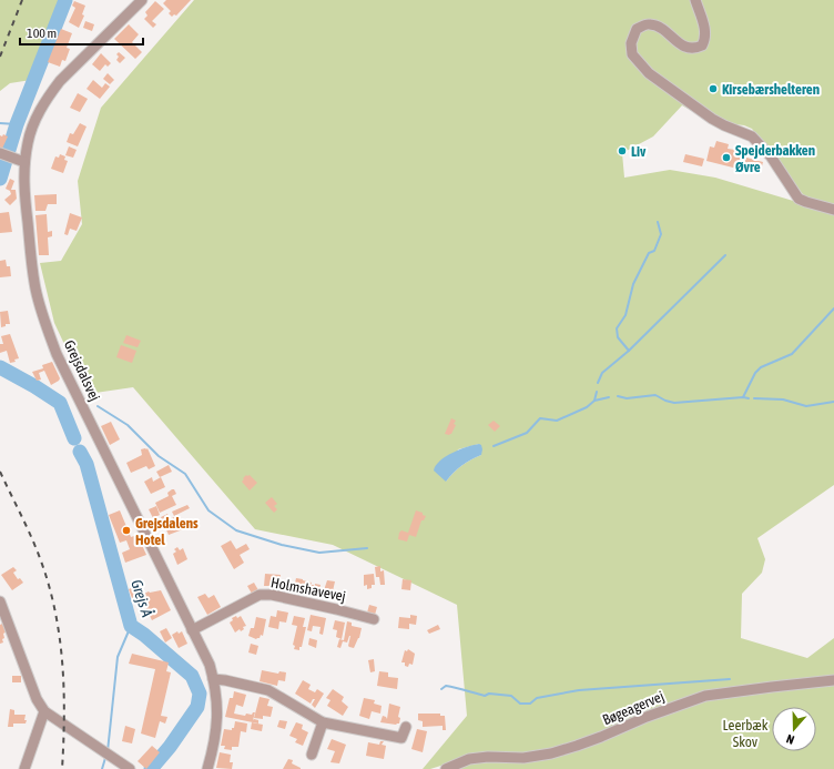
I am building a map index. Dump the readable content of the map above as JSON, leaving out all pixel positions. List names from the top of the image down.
{
  "streets": {
    "street": ["Grejsdalsvej", "Holmshavevej", "Bøgeagervej"]
  },
  "crossings": [
    ["Grejsdalsvej", "Holmshavevej"]
  ],
  "water": ["Grejs Å"],
  "parks": ["Leerbæk Skov"],
  "places": [
    "Kirsebærshelteren",
    "Liv",
    "Spejderbakken Øvre",
    "Grejsdalens Hotel"
  ],
  "scale_bar": "100 m",
  "north": "bottom"
}
